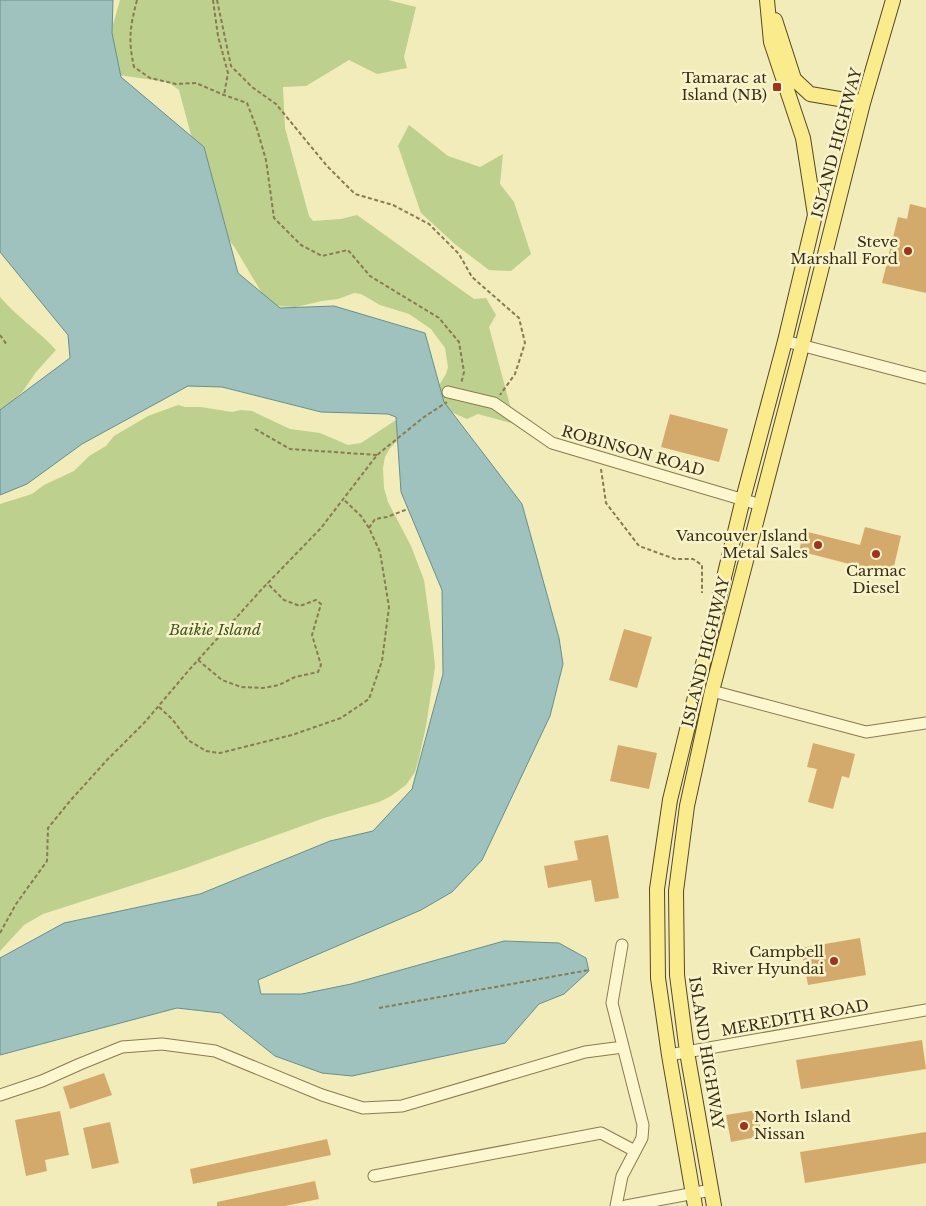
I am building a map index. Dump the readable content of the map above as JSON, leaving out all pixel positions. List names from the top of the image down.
{
  "streets": {
    "main road": ["ISLAND HIGHWAY"],
    "street": ["ROBINSON ROAD", "MEREDITH ROAD"]
  },
  "crossings": [
    ["ISLAND HIGHWAY", "ROBINSON ROAD"],
    ["ISLAND HIGHWAY", "MEREDITH ROAD"]
  ],
  "parks": ["Baikie Island"],
  "places": {
    "transit": ["Tamarac at Island (NB)"],
    "other": [
      "Steve Marshall Ford",
      "Vancouver Island Metal Sales",
      "Carmac Diesel",
      "Campbell River Hyundai",
      "North Island Nissan"
    ]
  }
}
